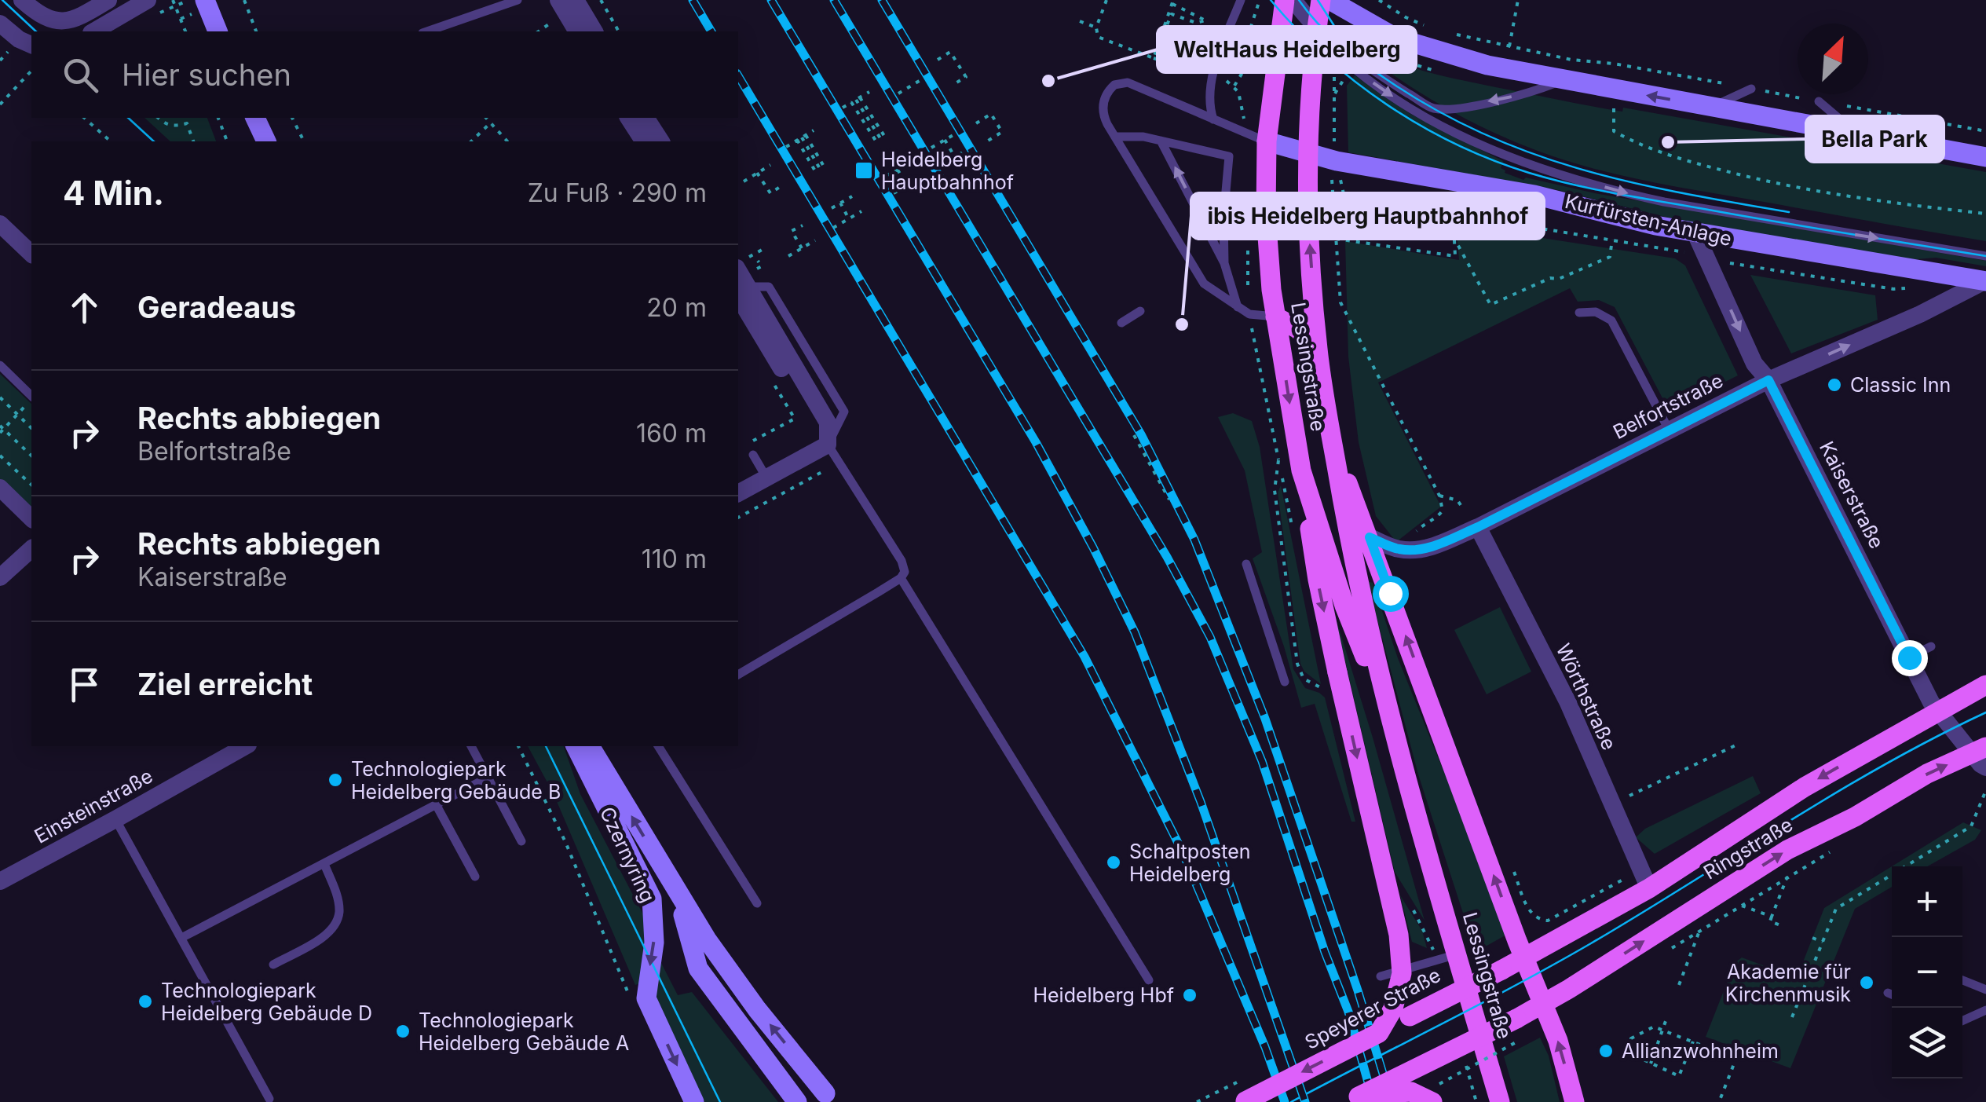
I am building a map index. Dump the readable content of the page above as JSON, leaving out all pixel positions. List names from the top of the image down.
{
  "streets": {
    "main road": [
      "Kurfürsten-Anlage",
      "Lessingstraße",
      "Ringstraße",
      "Czernyring",
      "Speyerer Straße"
    ],
    "street": [
      "Belfortstraße",
      "Kaiserstraße",
      "Wörthstraße",
      "Einsteinstraße"
    ]
  },
  "crossings": [
    ["Kurfürsten-Anlage", "Lessingstraße"],
    ["Kurfürsten-Anlage", "Belfortstraße"],
    ["Kurfürsten-Anlage", "Kaiserstraße"],
    ["Belfortstraße", "Kaiserstraße"],
    ["Belfortstraße", "Wörthstraße"],
    ["Kaiserstraße", "Ringstraße"],
    ["Wörthstraße", "Ringstraße"],
    ["Ringstraße", "Speyerer Straße"]
  ],
  "one_way": ["Belfortstraße"],
  "places": {
    "other": [
      "WeltHaus Heidelberg",
      "Bella Park",
      "ibis Heidelberg Hauptbahnhof",
      "Classic Inn",
      "Technologiepark Heidelberg Gebäude B",
      "Schaltposten Heidelberg",
      "Akademie für Kirchenmusik",
      "Heidelberg Hbf",
      "Technologiepark Heidelberg Gebäude D",
      "Technologiepark Heidelberg Gebäude A",
      "Allianzwohnheim"
    ],
    "transit": ["Heidelberg Hauptbahnhof"]
  },
  "north": "top right",
  "page": {
    "search": "Hier suchen",
    "heading": ["4 Min.", "Zu Fuß · 290 m"],
    "list": [
      ["Geradeaus", "20 m"],
      ["Rechts abbiegen", "Belfortstraße", "160 m"],
      ["Rechts abbiegen", "Kaiserstraße", "110 m"],
      "Ziel erreicht"
    ],
    "map_buttons": ["+", "−"]
  }
}
